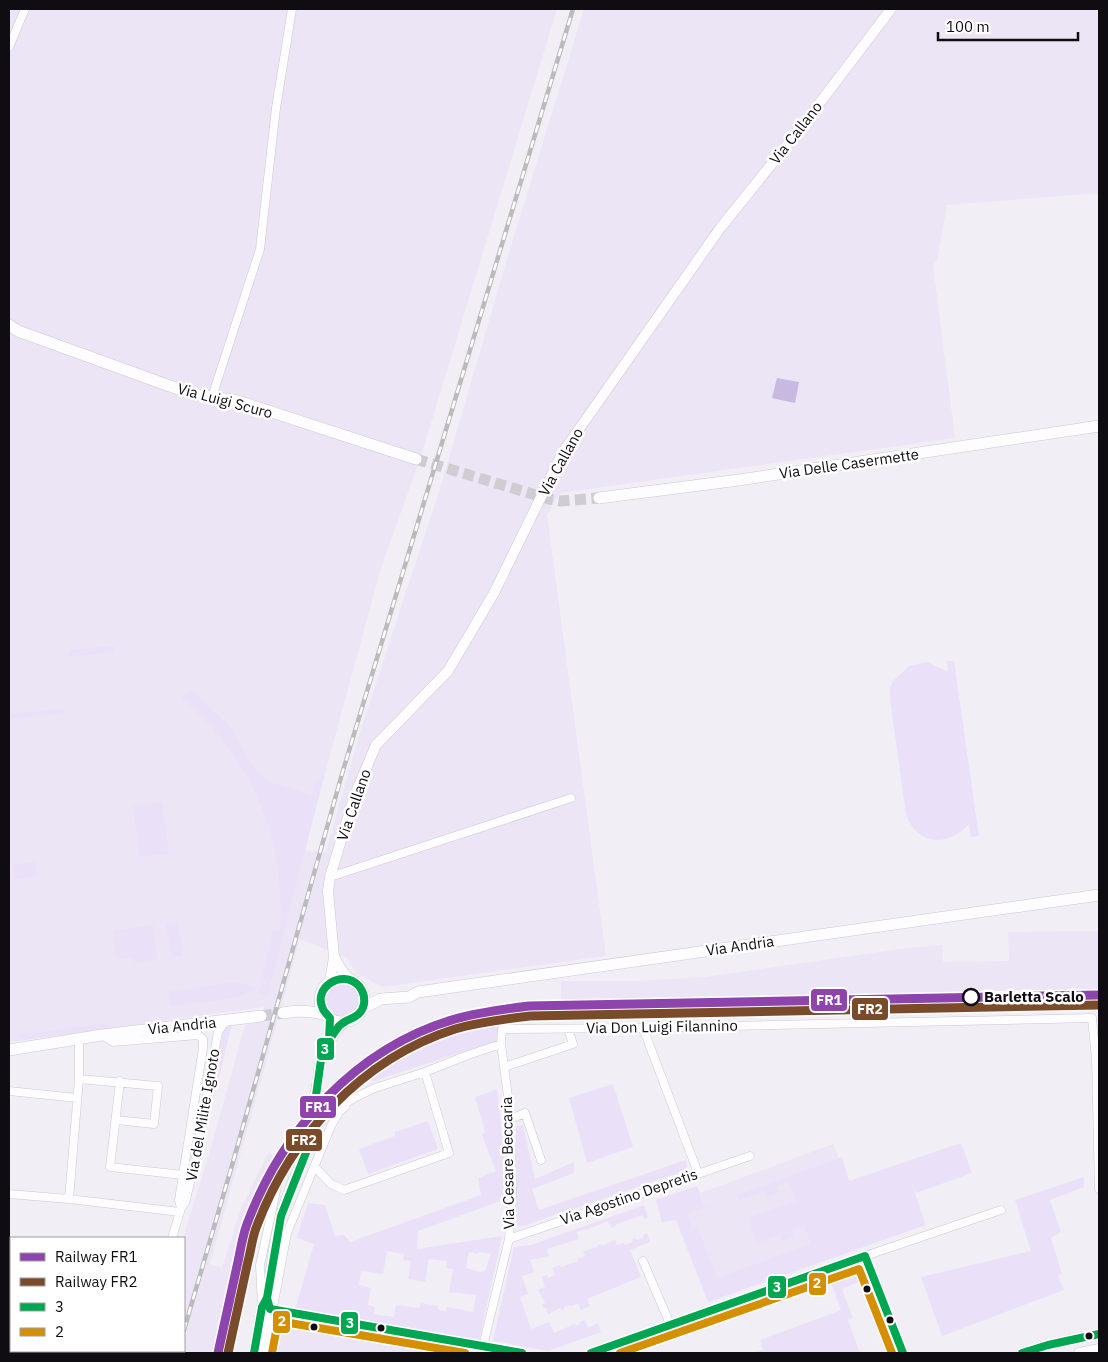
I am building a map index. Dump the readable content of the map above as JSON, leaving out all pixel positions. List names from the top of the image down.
{
  "streets": {
    "main road": ["Via Luigi Scuro", "Via Delle Casermette", "Via Andria"],
    "street": [
      "Via Callano",
      "Via Don Luigi Filannino",
      "Via del Milite Ignoto",
      "Via Cesare Beccaria",
      "Via Agostino Depretis"
    ]
  },
  "crossings": [
    ["Via Callano", "Via Andria"],
    ["Via Andria", "Via del Milite Ignoto"],
    ["Via Don Luigi Filannino", "Via Cesare Beccaria"],
    ["Via Cesare Beccaria", "Via Agostino Depretis"]
  ],
  "places": ["Barletta Scalo"],
  "lines": [
    "transit line 3",
    "rail line FR1",
    "rail line FR2",
    "transit line 2"
  ],
  "legend": [
    "Railway FR1",
    "Railway FR2",
    "3",
    "2"
  ],
  "scale_bar": "100 m"
}
